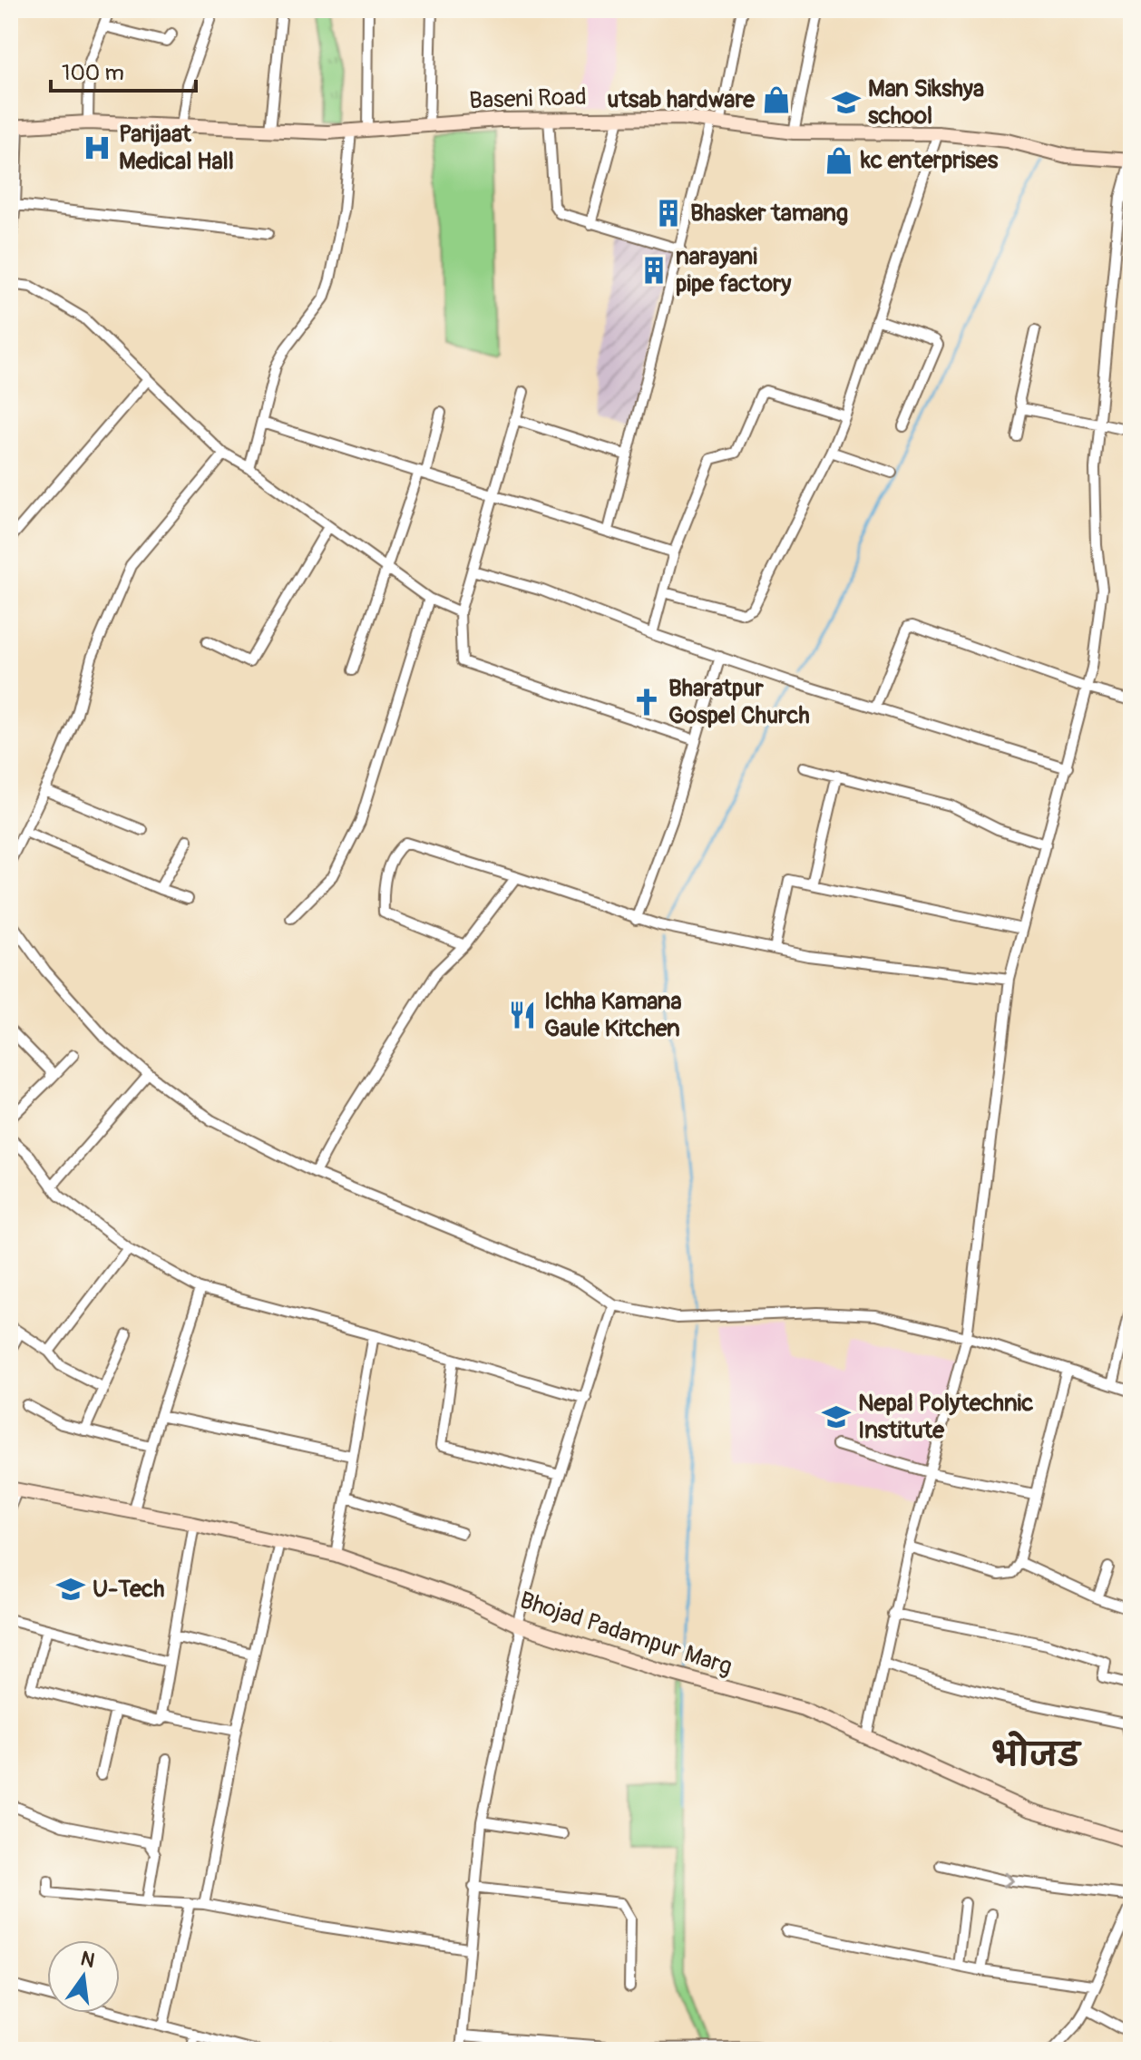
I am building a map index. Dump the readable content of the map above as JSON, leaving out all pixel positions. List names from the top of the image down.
{
  "streets": {
    "street": ["Baseni Road", "Bhojad Padampur Marg"]
  },
  "districts": ["भोजड"],
  "places": {
    "shop": ["utsab hardware", "kc enterprises"],
    "school or university": ["Man Sikshya school", "Nepal Polytechnic Institute", "U-Tech"],
    "hospital": ["Parijaat Medical Hall"],
    "building": ["Bhasker tamang", "narayani pipe factory"],
    "church": ["Bharatpur Gospel Church"],
    "restaurant": ["Ichha Kamana Gaule Kitchen"]
  },
  "scale_bar": "100 m",
  "north": "top"
}
